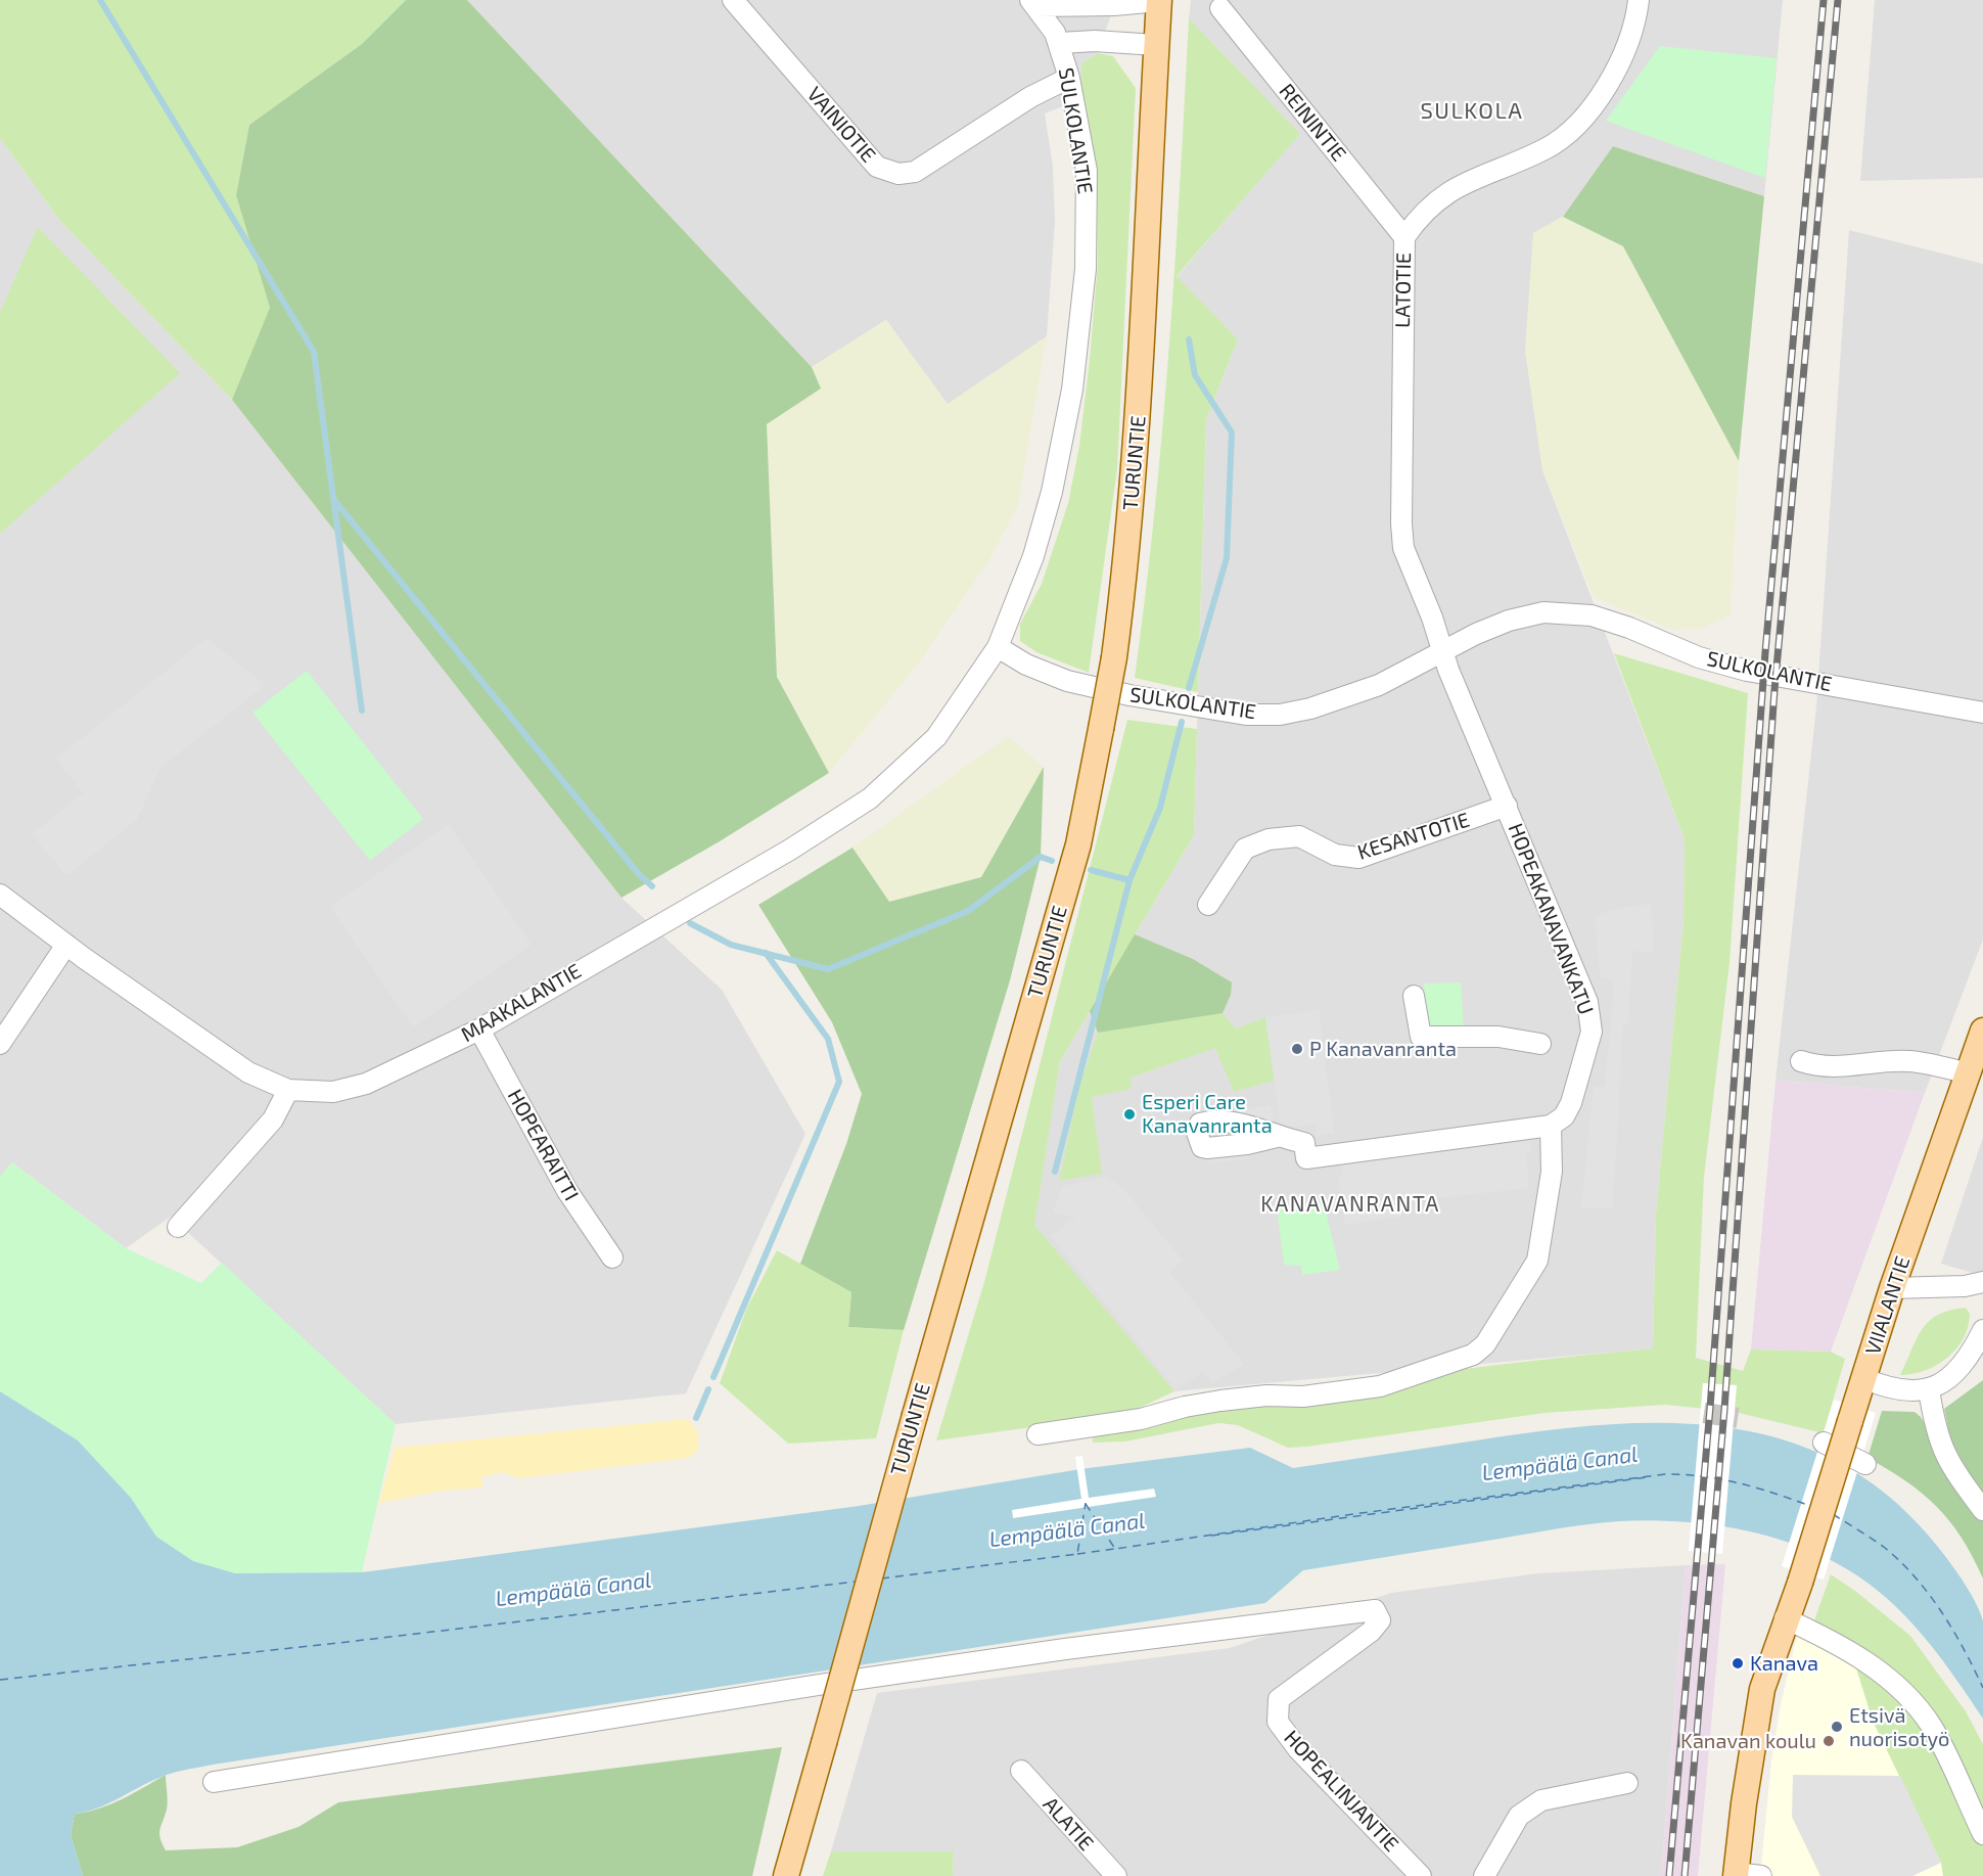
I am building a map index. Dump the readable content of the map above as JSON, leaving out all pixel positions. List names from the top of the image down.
{
  "streets": {
    "main road": ["TURUNTIE", "VIIALANTIE"],
    "street": [
      "REININTIE",
      "VAINIOTIE",
      "SULKOLANTIE",
      "LATOTIE",
      "KESANTOTIE",
      "HOPEAKANAVANKATU",
      "MAAKALANTIE",
      "HOPEARAITTI",
      "HOPEALINJANTIE",
      "ALATIE"
    ]
  },
  "crossings": [
    ["REININTIE", "LATOTIE"],
    ["VAINIOTIE", "SULKOLANTIE"],
    ["SULKOLANTIE", "LATOTIE"],
    ["SULKOLANTIE", "HOPEAKANAVANKATU"],
    ["SULKOLANTIE", "MAAKALANTIE"],
    ["LATOTIE", "HOPEAKANAVANKATU"],
    ["KESANTOTIE", "HOPEAKANAVANKATU"],
    ["MAAKALANTIE", "HOPEARAITTI"]
  ],
  "districts": ["SULKOLA", "KANAVANRANTA"],
  "water": ["Lempäälä Canal"],
  "places": [
    "P Kanavanranta",
    "Esperi Care Kanavanranta",
    "Kanava",
    "Etsivä nuorisotyö",
    "Kanavan koulu"
  ]
}
